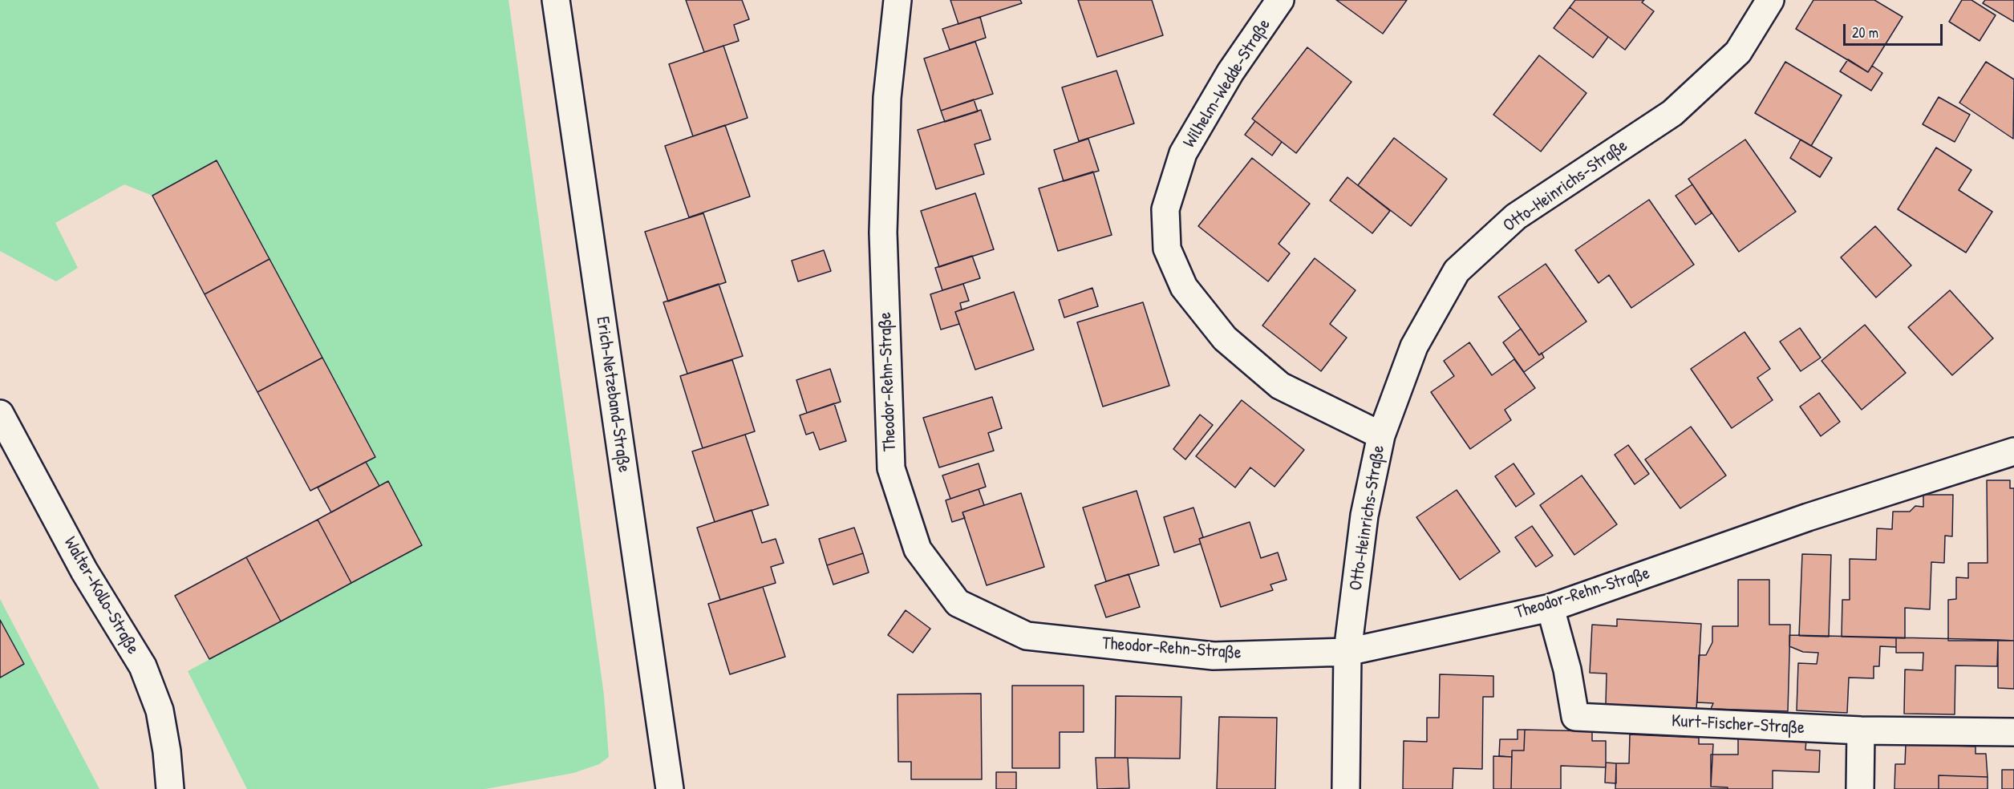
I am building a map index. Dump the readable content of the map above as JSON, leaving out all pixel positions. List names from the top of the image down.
{
  "streets": {
    "street": [
      "Wilhelm-Wedde-Straße",
      "Otto-Heinrichs-Straße",
      "Theodor-Rehn-Straße",
      "Erich-Netzeband-Straße",
      "Walter-Kollo-Straße",
      "Kurt-Fischer-Straße"
    ]
  },
  "crossings": [
    ["Wilhelm-Wedde-Straße", "Otto-Heinrichs-Straße"],
    ["Otto-Heinrichs-Straße", "Theodor-Rehn-Straße"],
    ["Theodor-Rehn-Straße", "Kurt-Fischer-Straße"]
  ],
  "scale_bar": "20 m"
}
